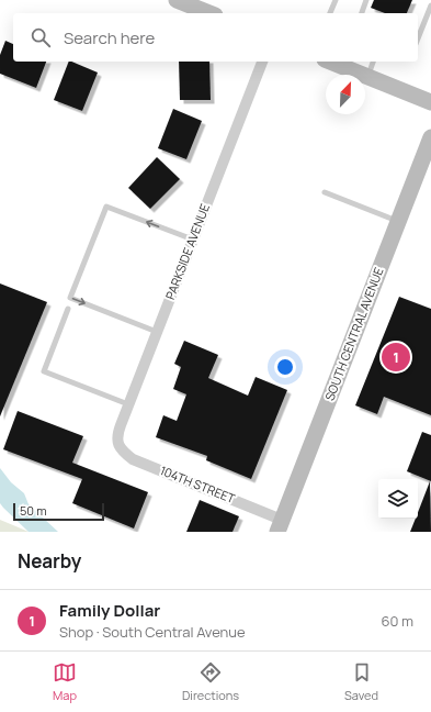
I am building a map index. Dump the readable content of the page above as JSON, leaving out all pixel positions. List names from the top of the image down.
{
  "streets": {
    "street": ["PARKSIDE AVENUE", "SOUTH CENTRAL AVENUE", "104TH STREET"]
  },
  "crossings": [
    ["PARKSIDE AVENUE", "104TH STREET"],
    ["SOUTH CENTRAL AVENUE", "104TH STREET"]
  ],
  "scale_bar": "50 m",
  "north": "top right",
  "page": {
    "search": "Search here",
    "pins": "1",
    "scale": "50 m",
    "heading": "Nearby",
    "list": [
      {
        "mark": "1",
        "name": "Family Dollar",
        "note": "Shop · South Central Avenue",
        "value": "60 m"
      }
    ],
    "nav": ["Map", "Directions", "Saved"]
  }
}
